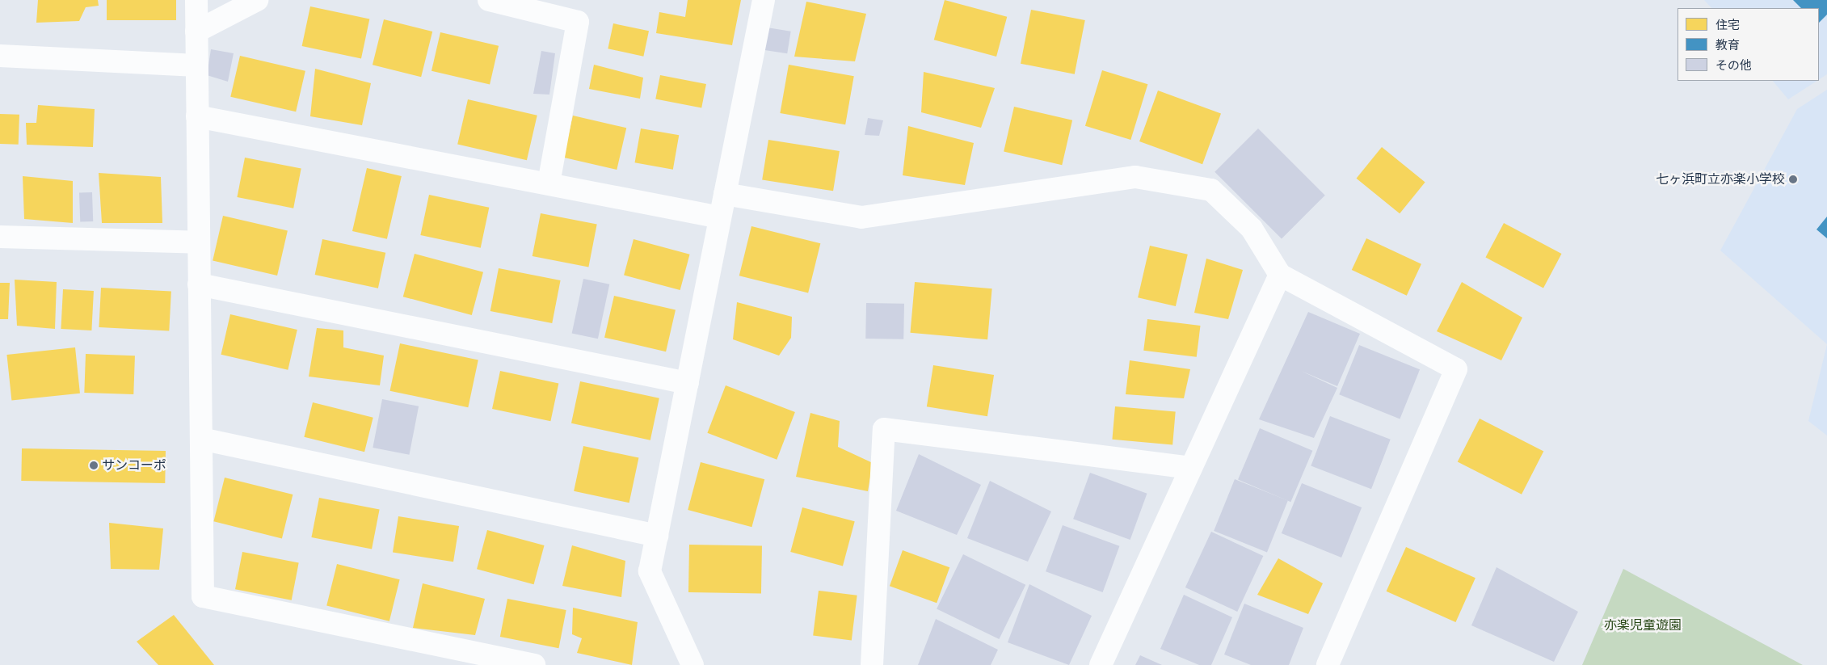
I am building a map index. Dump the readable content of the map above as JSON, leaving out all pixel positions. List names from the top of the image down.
{
  "parks": ["亦楽児童遊園"],
  "places": ["七ヶ浜町立亦楽小学校", "サンコーポ"],
  "legend": ["住宅", "教育", "その他"]
}
